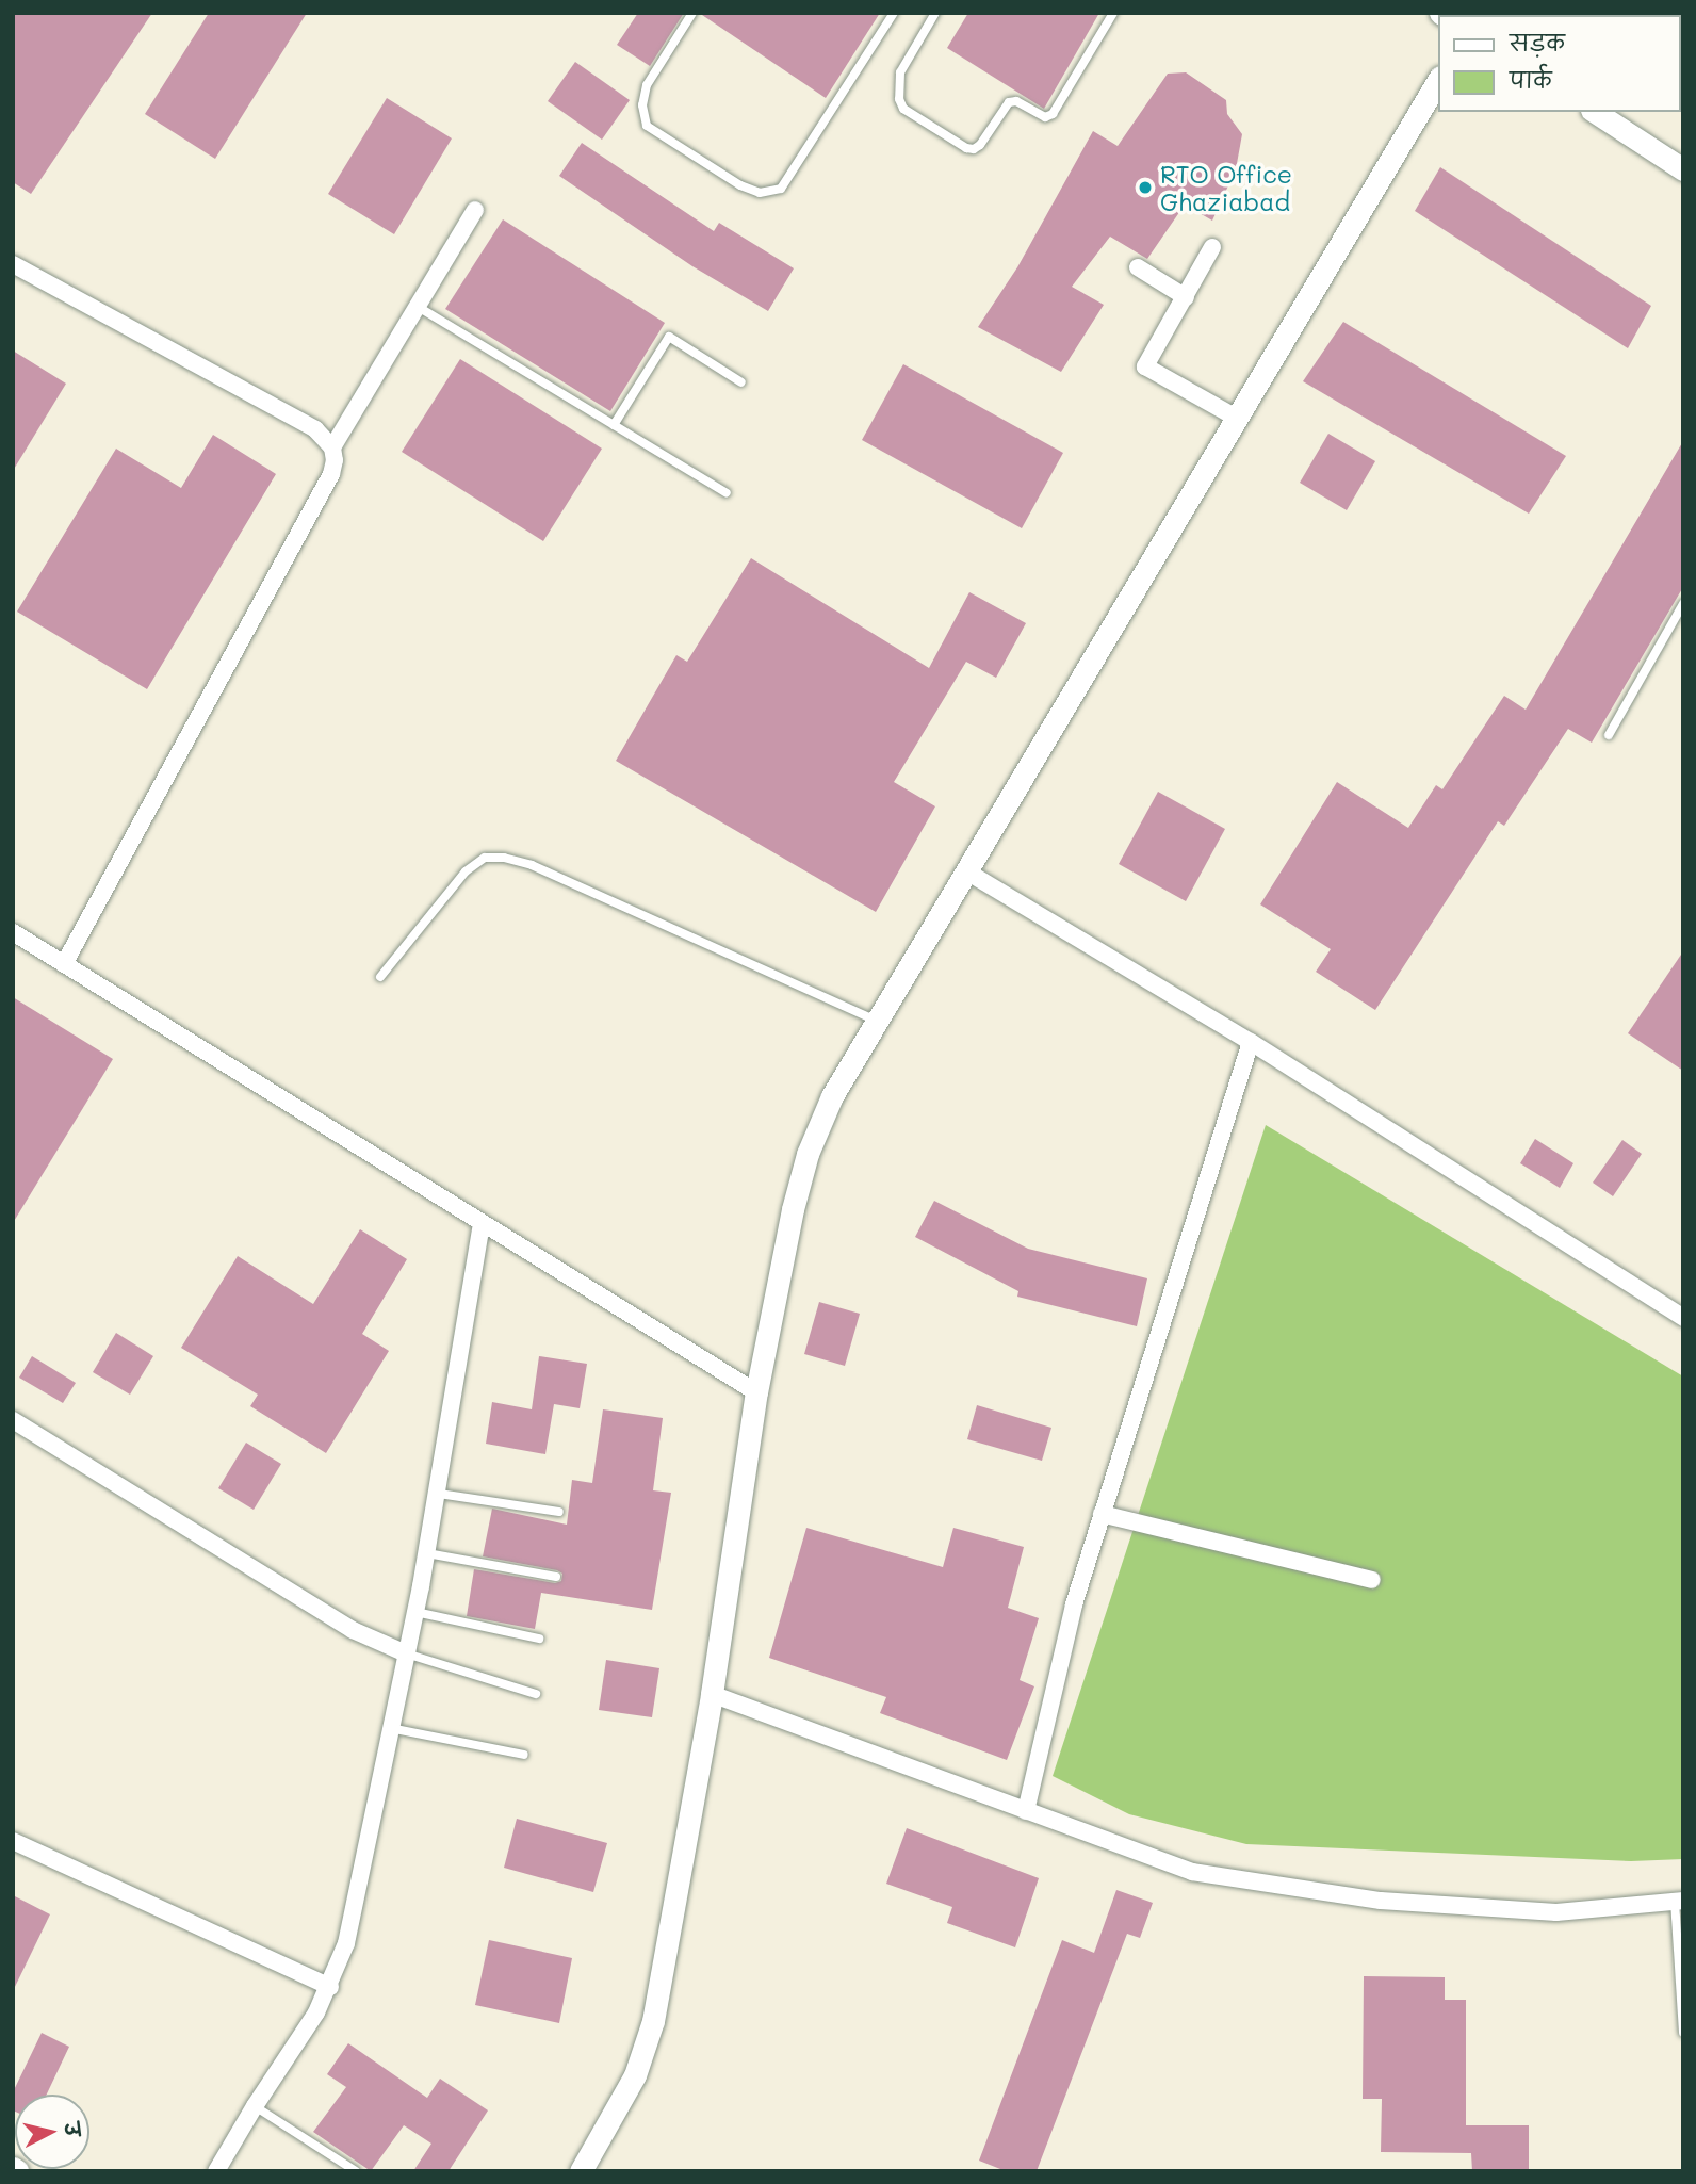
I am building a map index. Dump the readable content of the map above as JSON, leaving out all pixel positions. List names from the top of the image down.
{
  "places": ["RTO Office Ghaziabad"],
  "legend": ["सड़क", "पार्क"],
  "north": "right"
}
